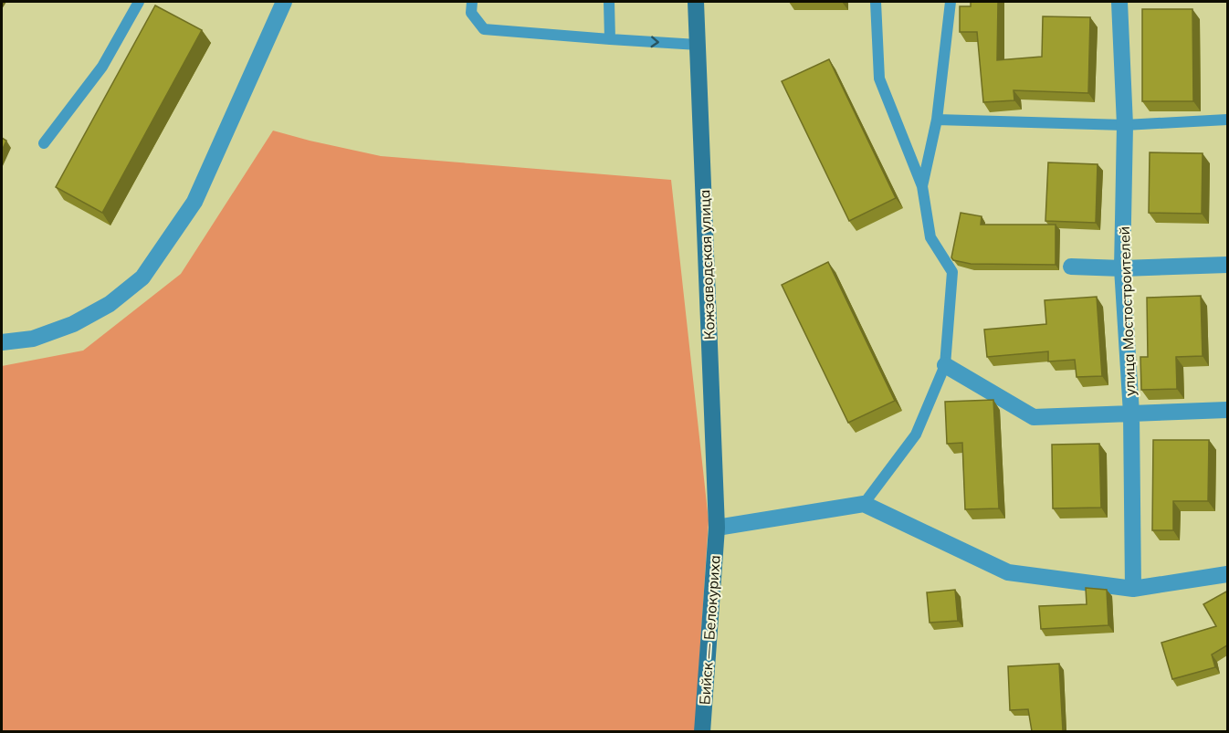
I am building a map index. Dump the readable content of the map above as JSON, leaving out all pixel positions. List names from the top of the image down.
{
  "streets": {
    "main road": ["Кожзаводская улица", "Бийск — Белокуриха"],
    "street": ["улица Мостостроителей"]
  },
  "crossings": [
    ["Кожзаводская улица", "Бийск — Белокуриха"]
  ]
}
